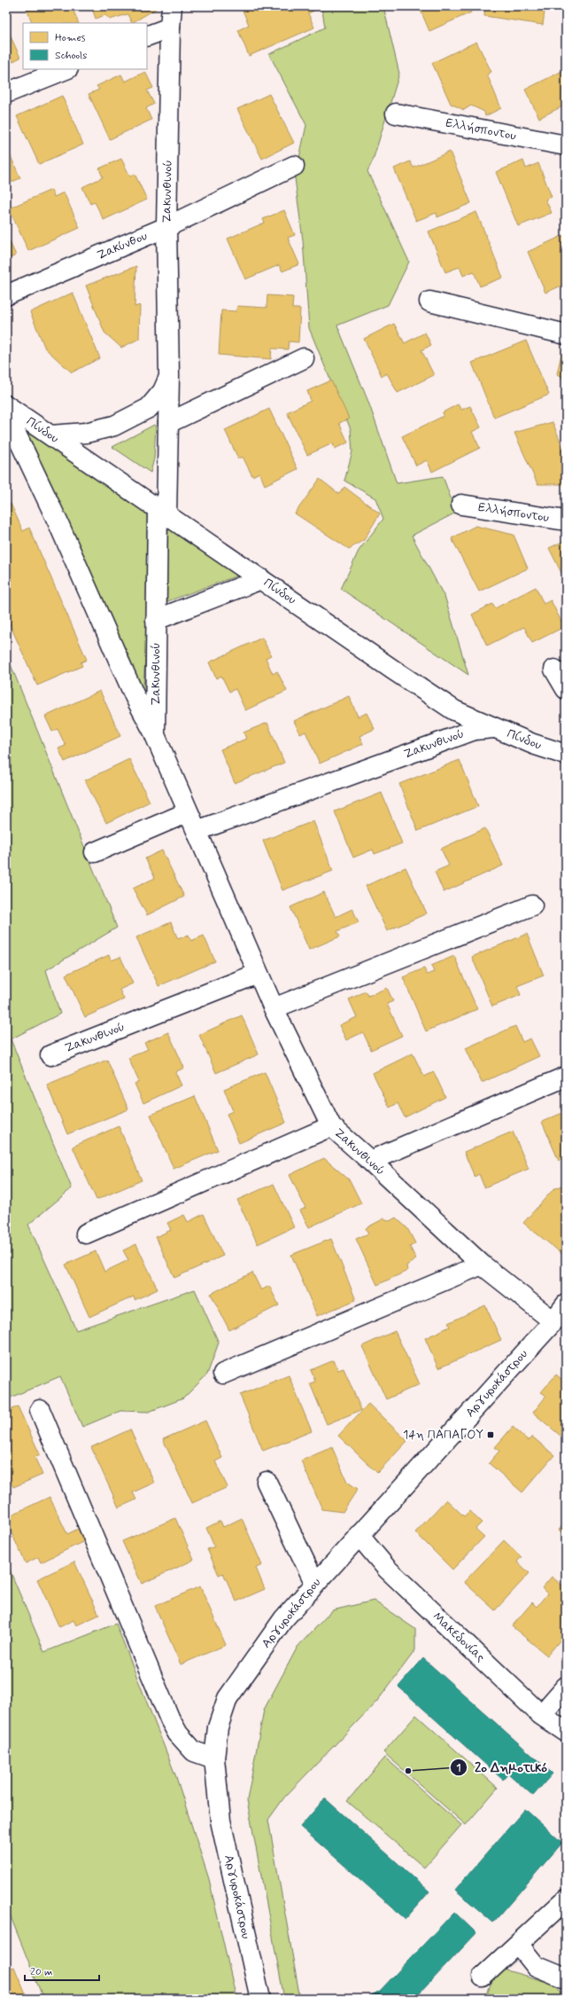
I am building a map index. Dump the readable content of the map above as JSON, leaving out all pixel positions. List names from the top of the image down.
{
  "streets": {
    "street": [
      "Ελλήσποντου",
      "Ζακυνθινού",
      "Ζακύνθου",
      "Πίνδου",
      "Αργυροκάστρου",
      "Μακεδονίας"
    ]
  },
  "crossings": [
    ["Ζακυνθινού", "Ζακύνθου"],
    ["Ζακυνθινού", "Πίνδου"],
    ["Ζακυνθινού", "Αργυροκάστρου"],
    ["Αργυροκάστρου", "Μακεδονίας"]
  ],
  "places": {
    "transit": ["14η ΠΑΠΑΓΟΥ"],
    "other": ["2ο Δημοτικό"]
  },
  "legend": ["Homes", "Schools"],
  "scale_bar": "20 m"
}
